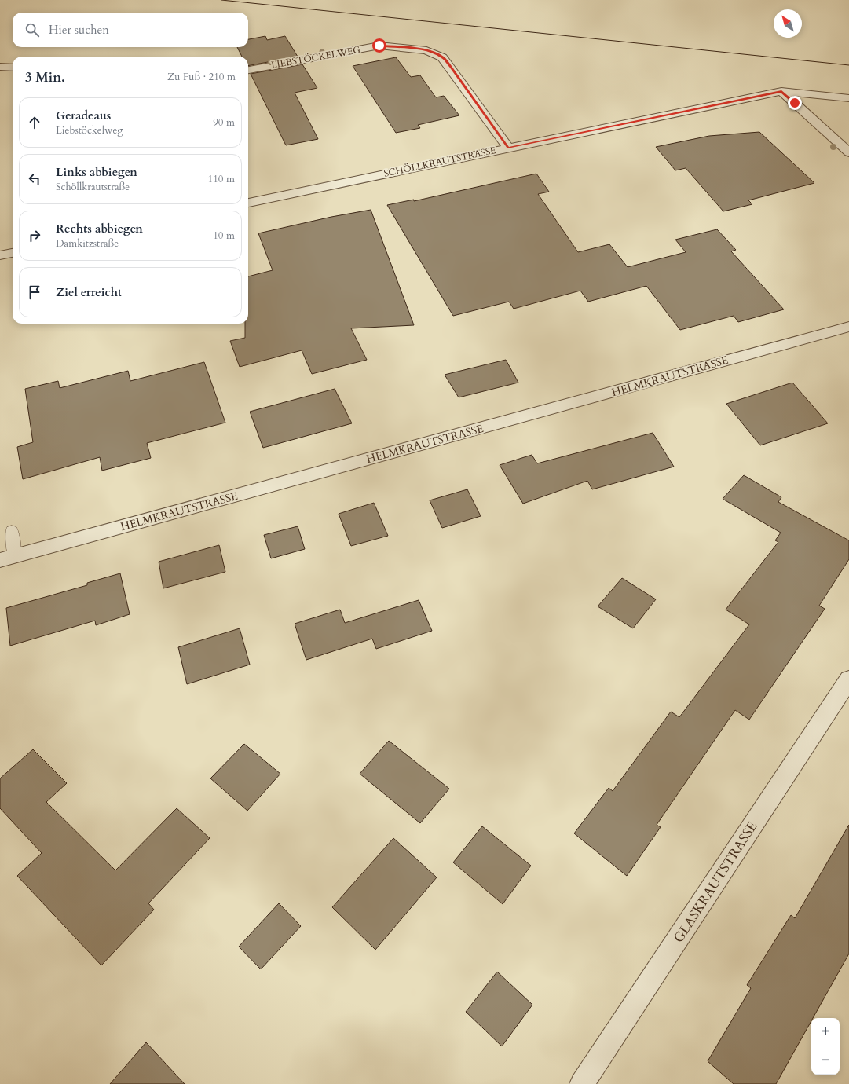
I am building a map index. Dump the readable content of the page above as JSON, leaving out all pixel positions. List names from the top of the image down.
{
  "streets": {
    "street": [
      "LIEBSTÖCKELWEG",
      "SCHÖLLKRAUTSTRASSE",
      "HELMKRAUTSTRASSE",
      "GLASKRAUTSTRASSE"
    ]
  },
  "crossings": [
    ["LIEBSTÖCKELWEG", "SCHÖLLKRAUTSTRASSE"]
  ],
  "north": "top left",
  "page": {
    "search": "Hier suchen",
    "heading": ["3 Min.", "Zu Fuß · 210 m"],
    "list": [
      ["Geradeaus", "Liebstöckelweg", "90 m"],
      ["Links abbiegen", "Schöllkrautstraße", "110 m"],
      ["Rechts abbiegen", "Damkitzstraße", "10 m"],
      "Ziel erreicht"
    ],
    "map_buttons": ["+", "−"]
  }
}
